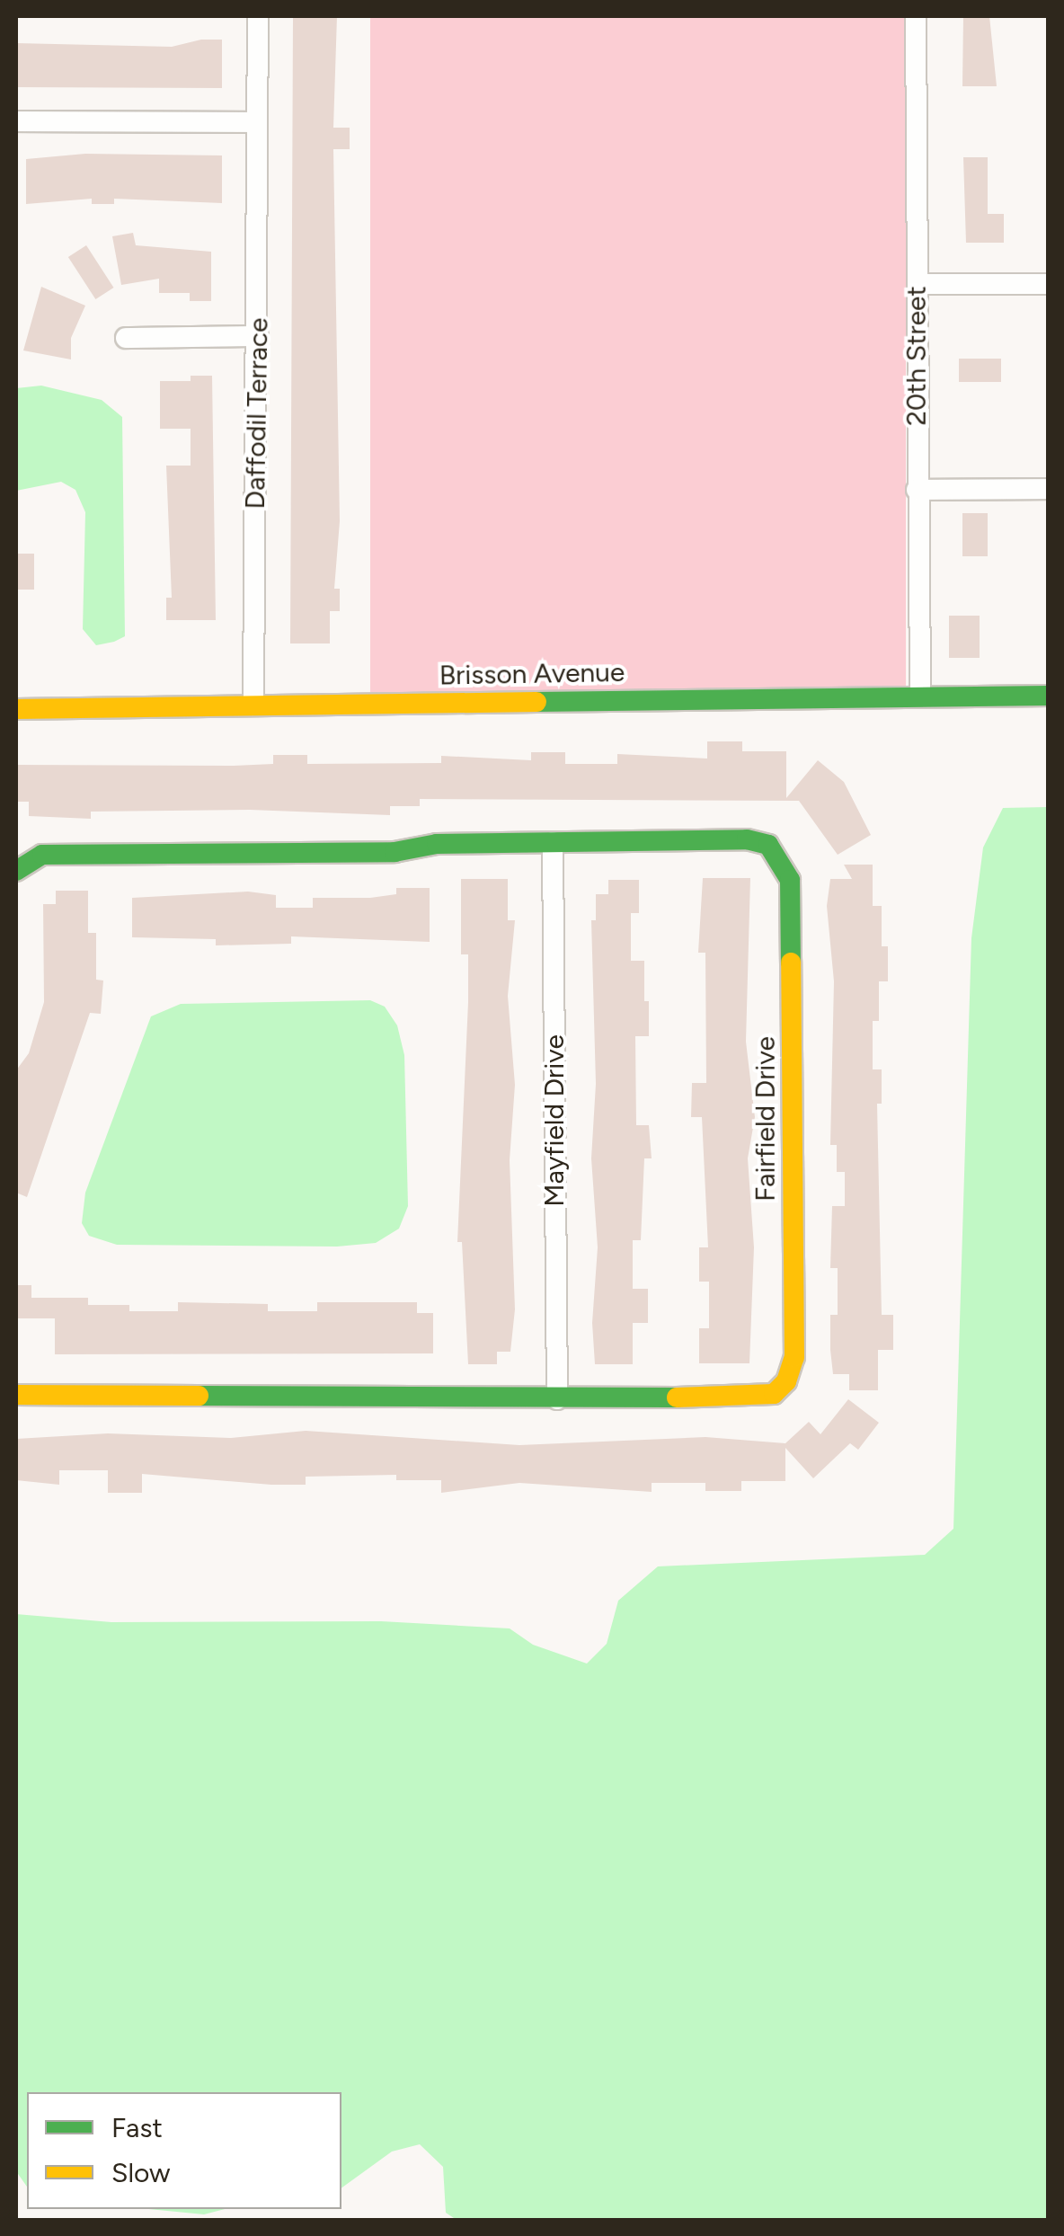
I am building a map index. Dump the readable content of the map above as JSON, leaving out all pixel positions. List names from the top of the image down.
{
  "streets": {
    "street": [
      "20th Street",
      "Daffodil Terrace",
      "Brisson Avenue",
      "Fairfield Drive",
      "Mayfield Drive"
    ]
  },
  "crossings": [
    ["20th Street", "Brisson Avenue"],
    ["Daffodil Terrace", "Brisson Avenue"],
    ["Fairfield Drive", "Mayfield Drive"]
  ],
  "legend": ["Fast", "Slow"]
}
